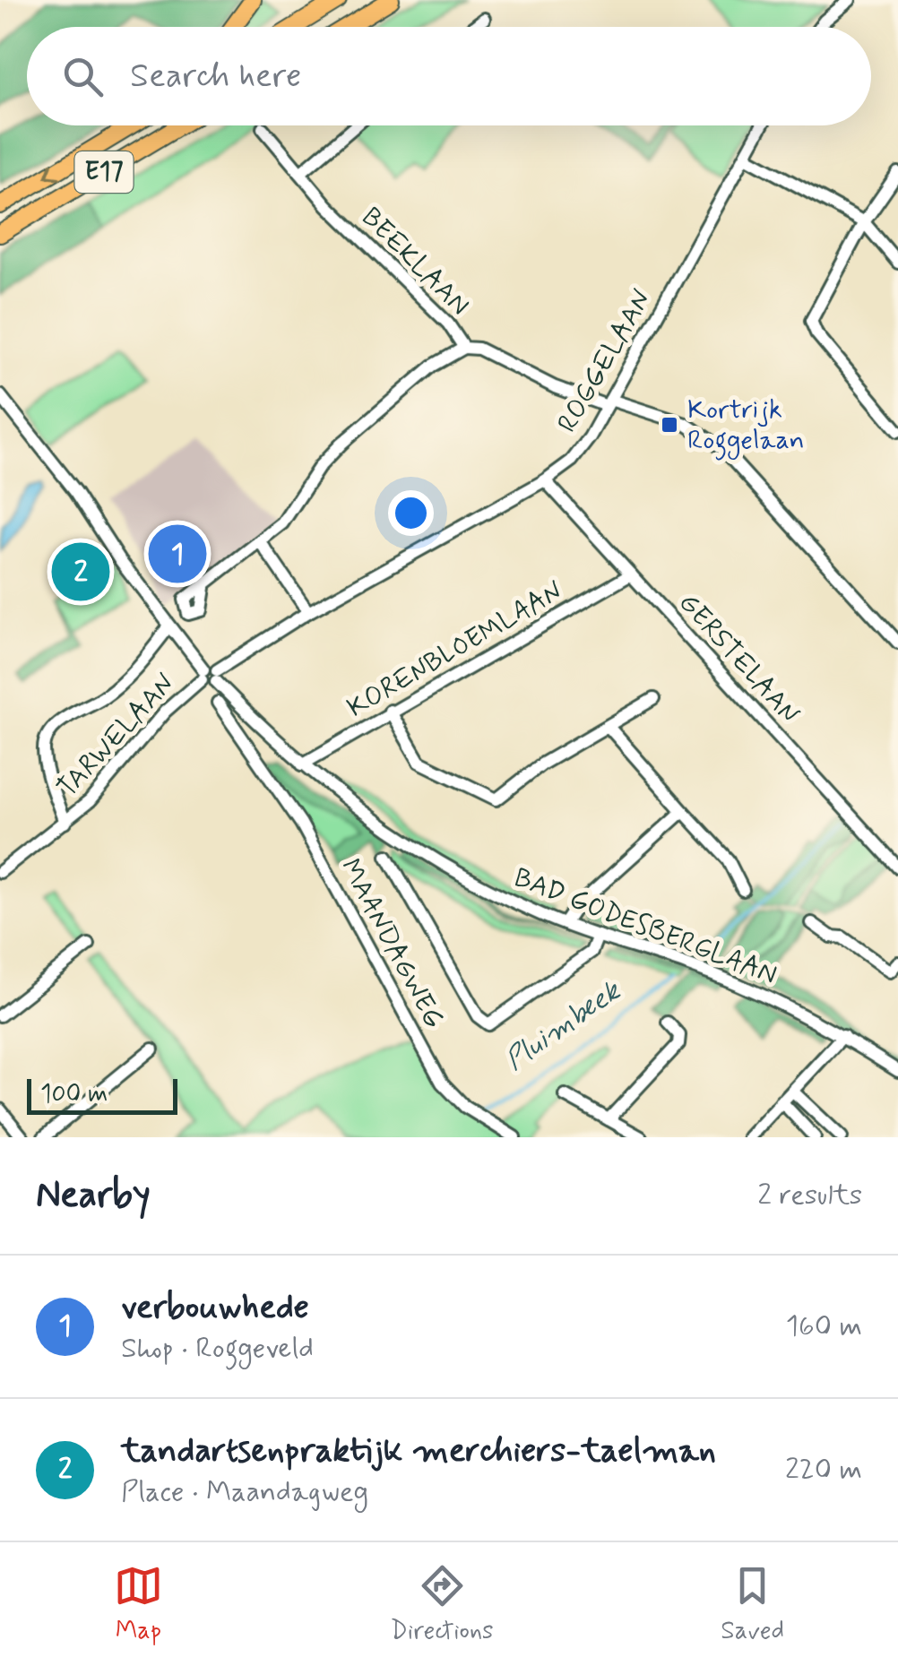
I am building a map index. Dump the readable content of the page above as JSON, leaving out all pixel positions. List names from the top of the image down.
{
  "streets": {
    "highway": ["E17"],
    "street": [
      "BEEKLAAN",
      "ROGGELAAN",
      "KORENBLOEMLAAN",
      "GERSTELAAN",
      "TARWELAAN",
      "BAD GODESBERGLAAN",
      "MAANDAGWEG"
    ]
  },
  "crossings": [
    ["BEEKLAAN", "ROGGELAAN"],
    ["ROGGELAAN", "GERSTELAAN"],
    ["ROGGELAAN", "TARWELAAN"],
    ["ROGGELAAN", "BAD GODESBERGLAAN"],
    ["KORENBLOEMLAAN", "GERSTELAAN"],
    ["KORENBLOEMLAAN", "BAD GODESBERGLAAN"],
    ["TARWELAAN", "BAD GODESBERGLAAN"]
  ],
  "water": ["Pluimbeek"],
  "places": {
    "transit": ["Kortrijk Roggelaan"]
  },
  "scale_bar": "100 m",
  "page": {
    "search": "Search here",
    "pins": ["1", "2"],
    "scale": "100 m",
    "heading": ["Nearby", "2 results"],
    "list": [
      {
        "mark": "1",
        "name": "verbouwhede",
        "note": "Shop · Roggeveld",
        "value": "160 m"
      },
      {
        "mark": "2",
        "name": "tandartsenpraktijk merchiers-taelman",
        "note": "Place · Maandagweg",
        "value": "220 m"
      }
    ],
    "nav": ["Map", "Directions", "Saved"]
  }
}
